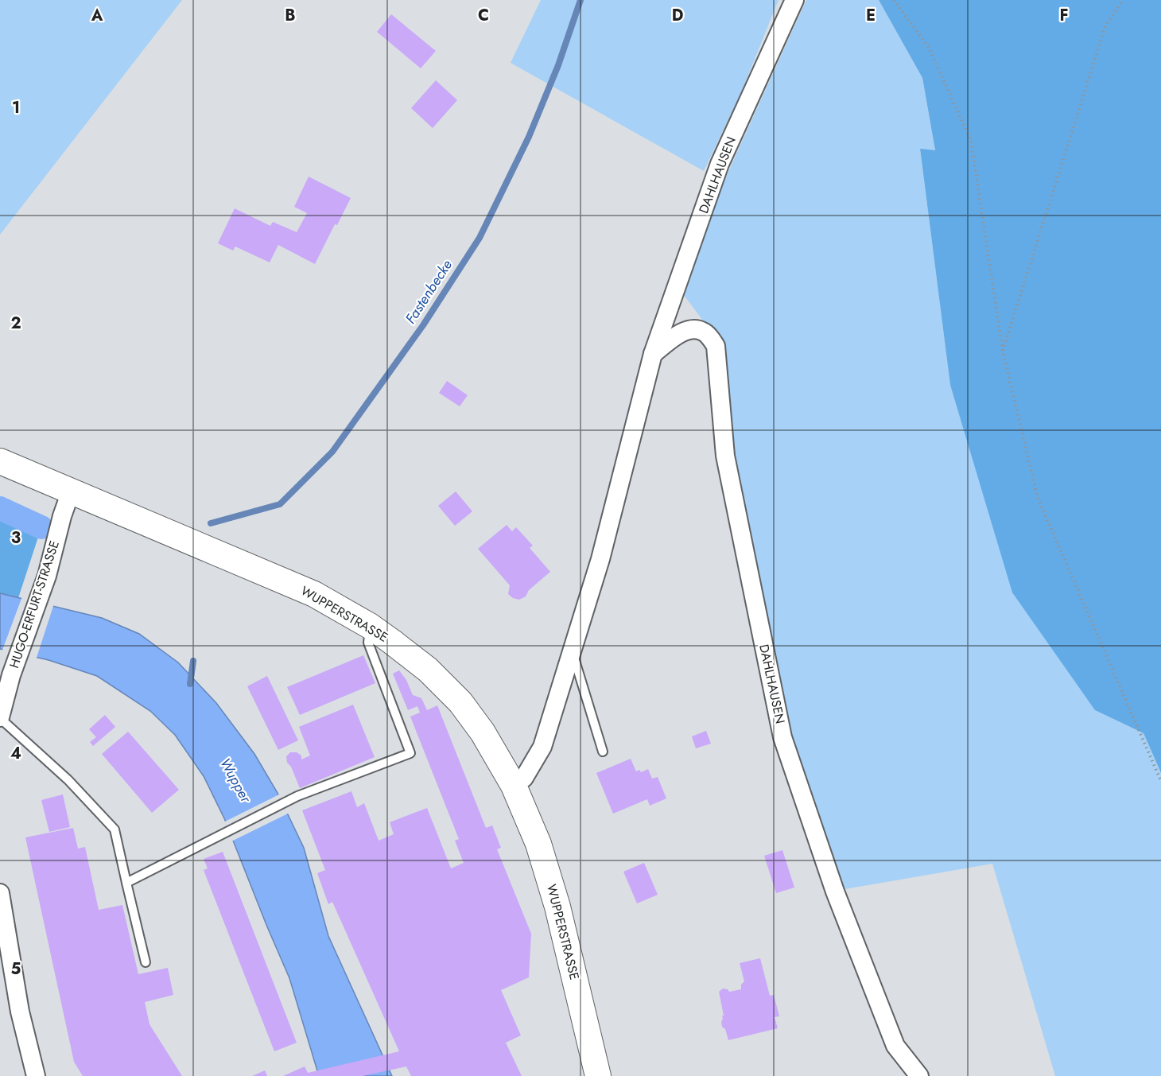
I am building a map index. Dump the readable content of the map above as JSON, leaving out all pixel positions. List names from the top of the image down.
{
  "streets": {
    "main road": ["WUPPERSTRASSE"],
    "street": ["DAHLHAUSEN", "HUGO-ERFURT-STRASSE"]
  },
  "crossings": [
    ["DAHLHAUSEN", "WUPPERSTRASSE"],
    ["HUGO-ERFURT-STRASSE", "WUPPERSTRASSE"]
  ],
  "water": ["Fastenbecke", "Wupper"],
  "grid": {
    "columns": [
      "A",
      "B",
      "C",
      "D",
      "E",
      "F"
    ],
    "rows": [
      "1",
      "2",
      "3",
      "4",
      "5"
    ]
  }
}
